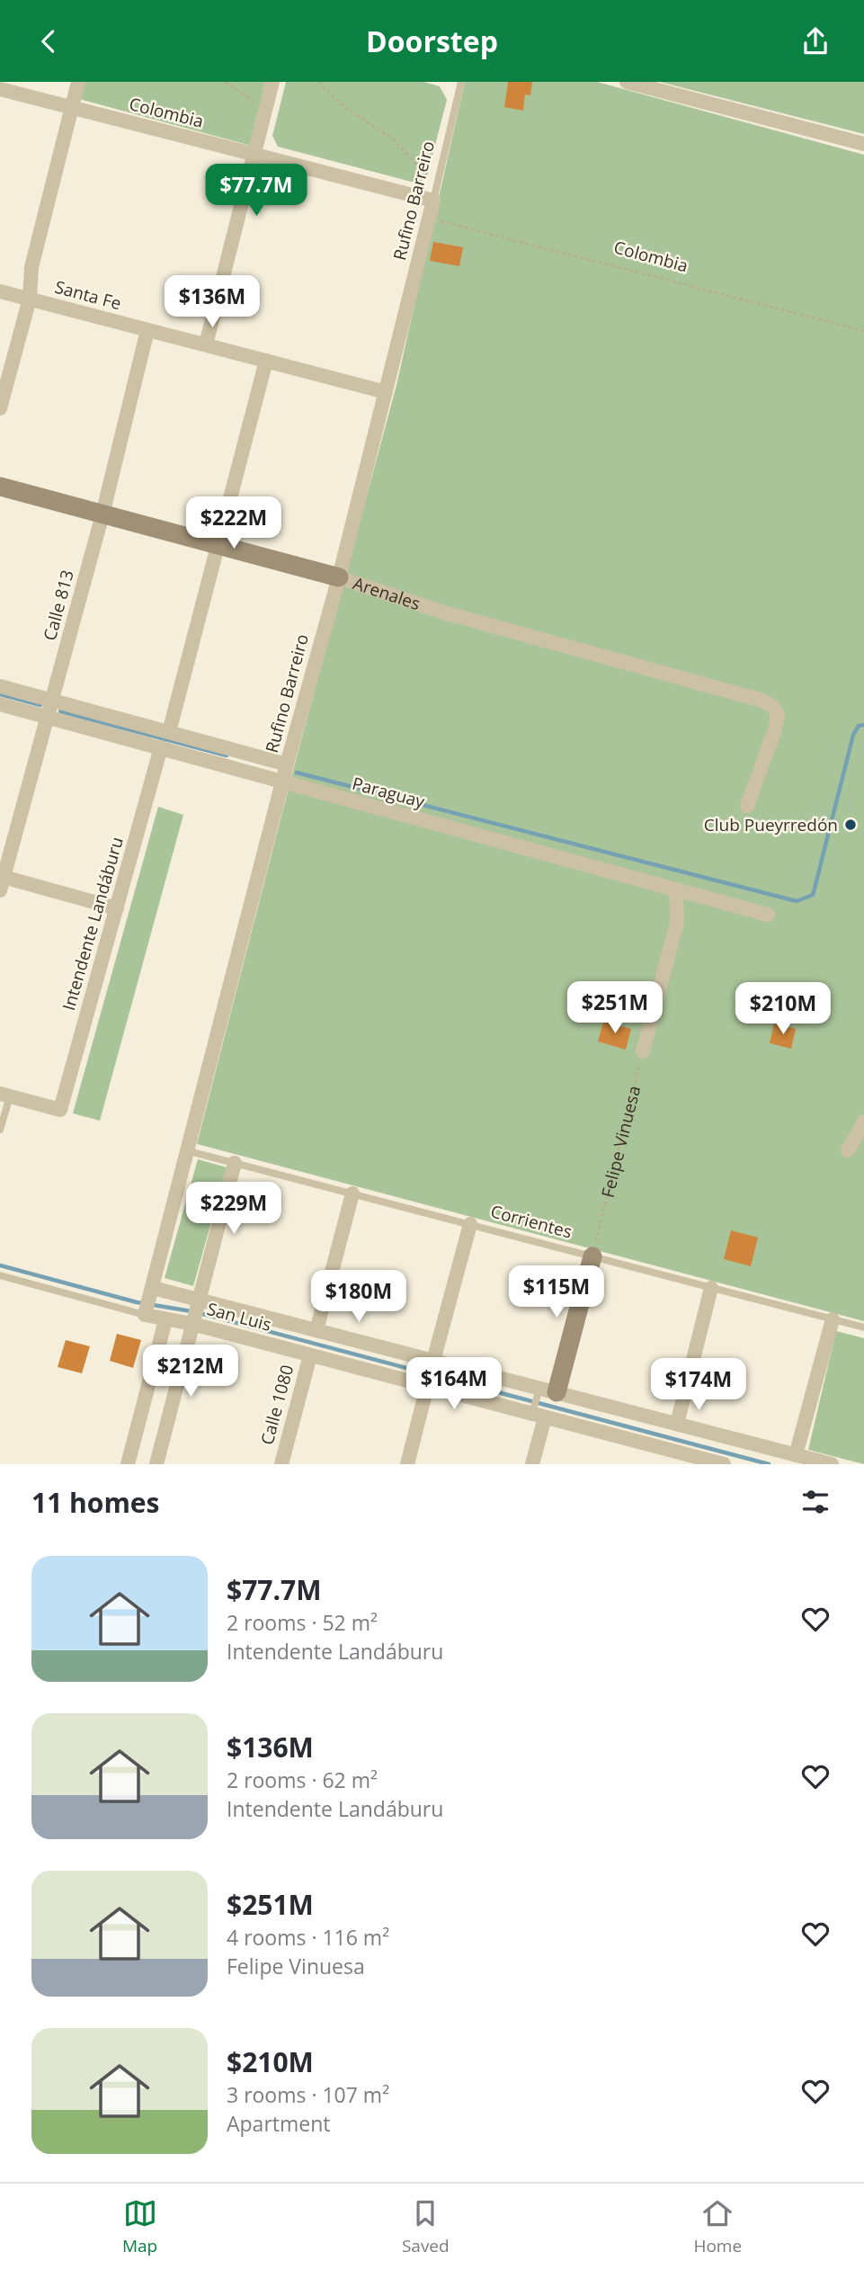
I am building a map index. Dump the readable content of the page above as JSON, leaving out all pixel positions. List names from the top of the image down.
{
  "streets": {
    "street": [
      "Colombia",
      "Rufino Barreiro",
      "Santa Fe",
      "Arenales",
      "Calle 813",
      "Paraguay",
      "Intendente Landáburu",
      "San Luis",
      "Calle 1080"
    ],
    "lane": ["Corrientes"],
    "path": ["Felipe Vinuesa"]
  },
  "crossings": [
    ["Colombia", "Rufino Barreiro"],
    ["Rufino Barreiro", "Santa Fe"],
    ["Rufino Barreiro", "Arenales"],
    ["Rufino Barreiro", "Paraguay"],
    ["Rufino Barreiro", "Corrientes"],
    ["Rufino Barreiro", "San Luis"],
    ["Santa Fe", "Calle 813"],
    ["Arenales", "Calle 813"],
    ["Calle 813", "Paraguay"],
    ["Paraguay", "Intendente Landáburu"],
    ["Felipe Vinuesa", "Corrientes"],
    ["San Luis", "Calle 1080"]
  ],
  "places": ["Club Pueyrredón"],
  "page": {
    "header": "Doorstep",
    "price": [
      "$77.7M",
      "$136M",
      "$222M",
      "$251M",
      "$210M",
      "$229M",
      "$115M",
      "$180M",
      "$212M",
      "$164M",
      "$174M"
    ],
    "heading": "11 homes",
    "list": [
      {
        "name": "$77.7M",
        "note": "2 rooms · 52 m² · Intendente Landáburu"
      },
      {
        "name": "$136M",
        "note": "2 rooms · 62 m² · Intendente Landáburu"
      },
      {
        "name": "$251M",
        "note": "4 rooms · 116 m² · Felipe Vinuesa"
      },
      {
        "name": "$210M",
        "note": "3 rooms · 107 m² · Apartment"
      }
    ],
    "tabs": ["Map", "Saved", "Home"]
  }
}
